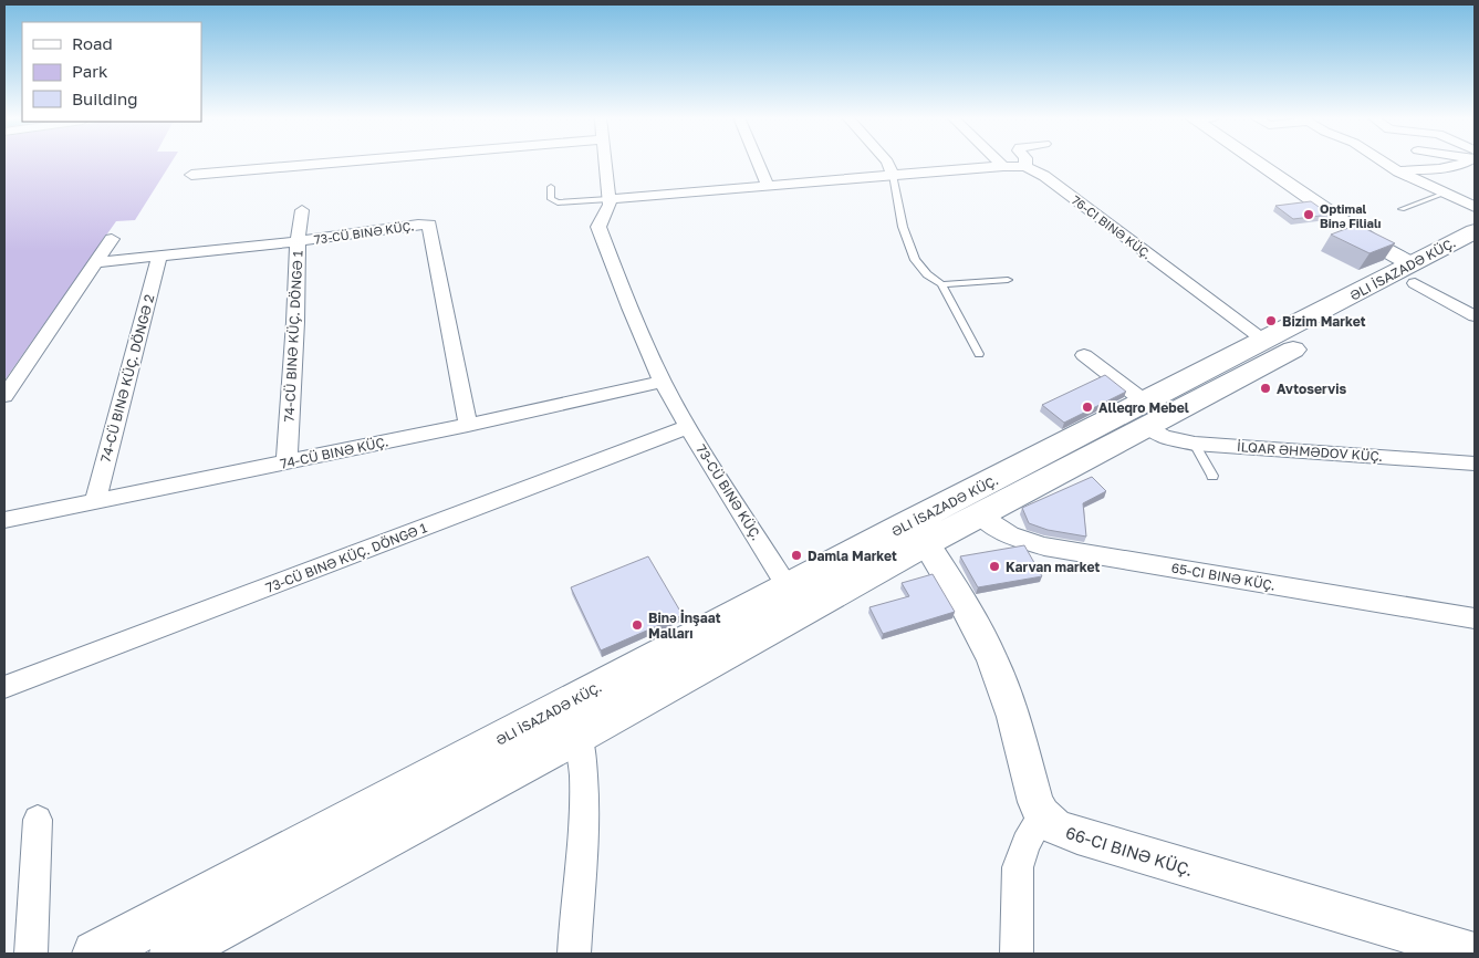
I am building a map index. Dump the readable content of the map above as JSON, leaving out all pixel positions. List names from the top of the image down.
{
  "streets": {
    "main road": ["ƏLI İSAZADƏ KÜÇ."],
    "street": [
      "73-CÜ BINƏ KÜÇ.",
      "74-CÜ BINƏ KÜÇ. DÖNGƏ 1",
      "74-CÜ BINƏ KÜÇ. DÖNGƏ 2",
      "İLQAR ƏHMƏDOV KÜÇ.",
      "74-CÜ BINƏ KÜÇ.",
      "73-CÜ BINƏ KÜÇ. DÖNGƏ 1",
      "65-CI BINƏ KÜÇ."
    ]
  },
  "crossings": [
    ["73-CÜ BINƏ KÜÇ.", "ƏLI İSAZADƏ KÜÇ."],
    ["73-CÜ BINƏ KÜÇ.", "74-CÜ BINƏ KÜÇ. DÖNGƏ 1"],
    ["73-CÜ BINƏ KÜÇ.", "74-CÜ BINƏ KÜÇ. DÖNGƏ 2"],
    ["73-CÜ BINƏ KÜÇ.", "74-CÜ BINƏ KÜÇ."],
    ["73-CÜ BINƏ KÜÇ.", "73-CÜ BINƏ KÜÇ. DÖNGƏ 1"],
    ["ƏLI İSAZADƏ KÜÇ.", "İLQAR ƏHMƏDOV KÜÇ."],
    ["ƏLI İSAZADƏ KÜÇ.", "65-CI BINƏ KÜÇ."],
    ["74-CÜ BINƏ KÜÇ. DÖNGƏ 1", "74-CÜ BINƏ KÜÇ."],
    ["74-CÜ BINƏ KÜÇ. DÖNGƏ 2", "74-CÜ BINƏ KÜÇ."]
  ],
  "places": [
    "Optimal Binə Filialı",
    "Bizim Market",
    "Avtoservis",
    "Alleqro Mebel",
    "Damla Market",
    "Karvan market",
    "Binə İnşaat Malları"
  ],
  "legend": ["Road", "Park", "Building"]
}
